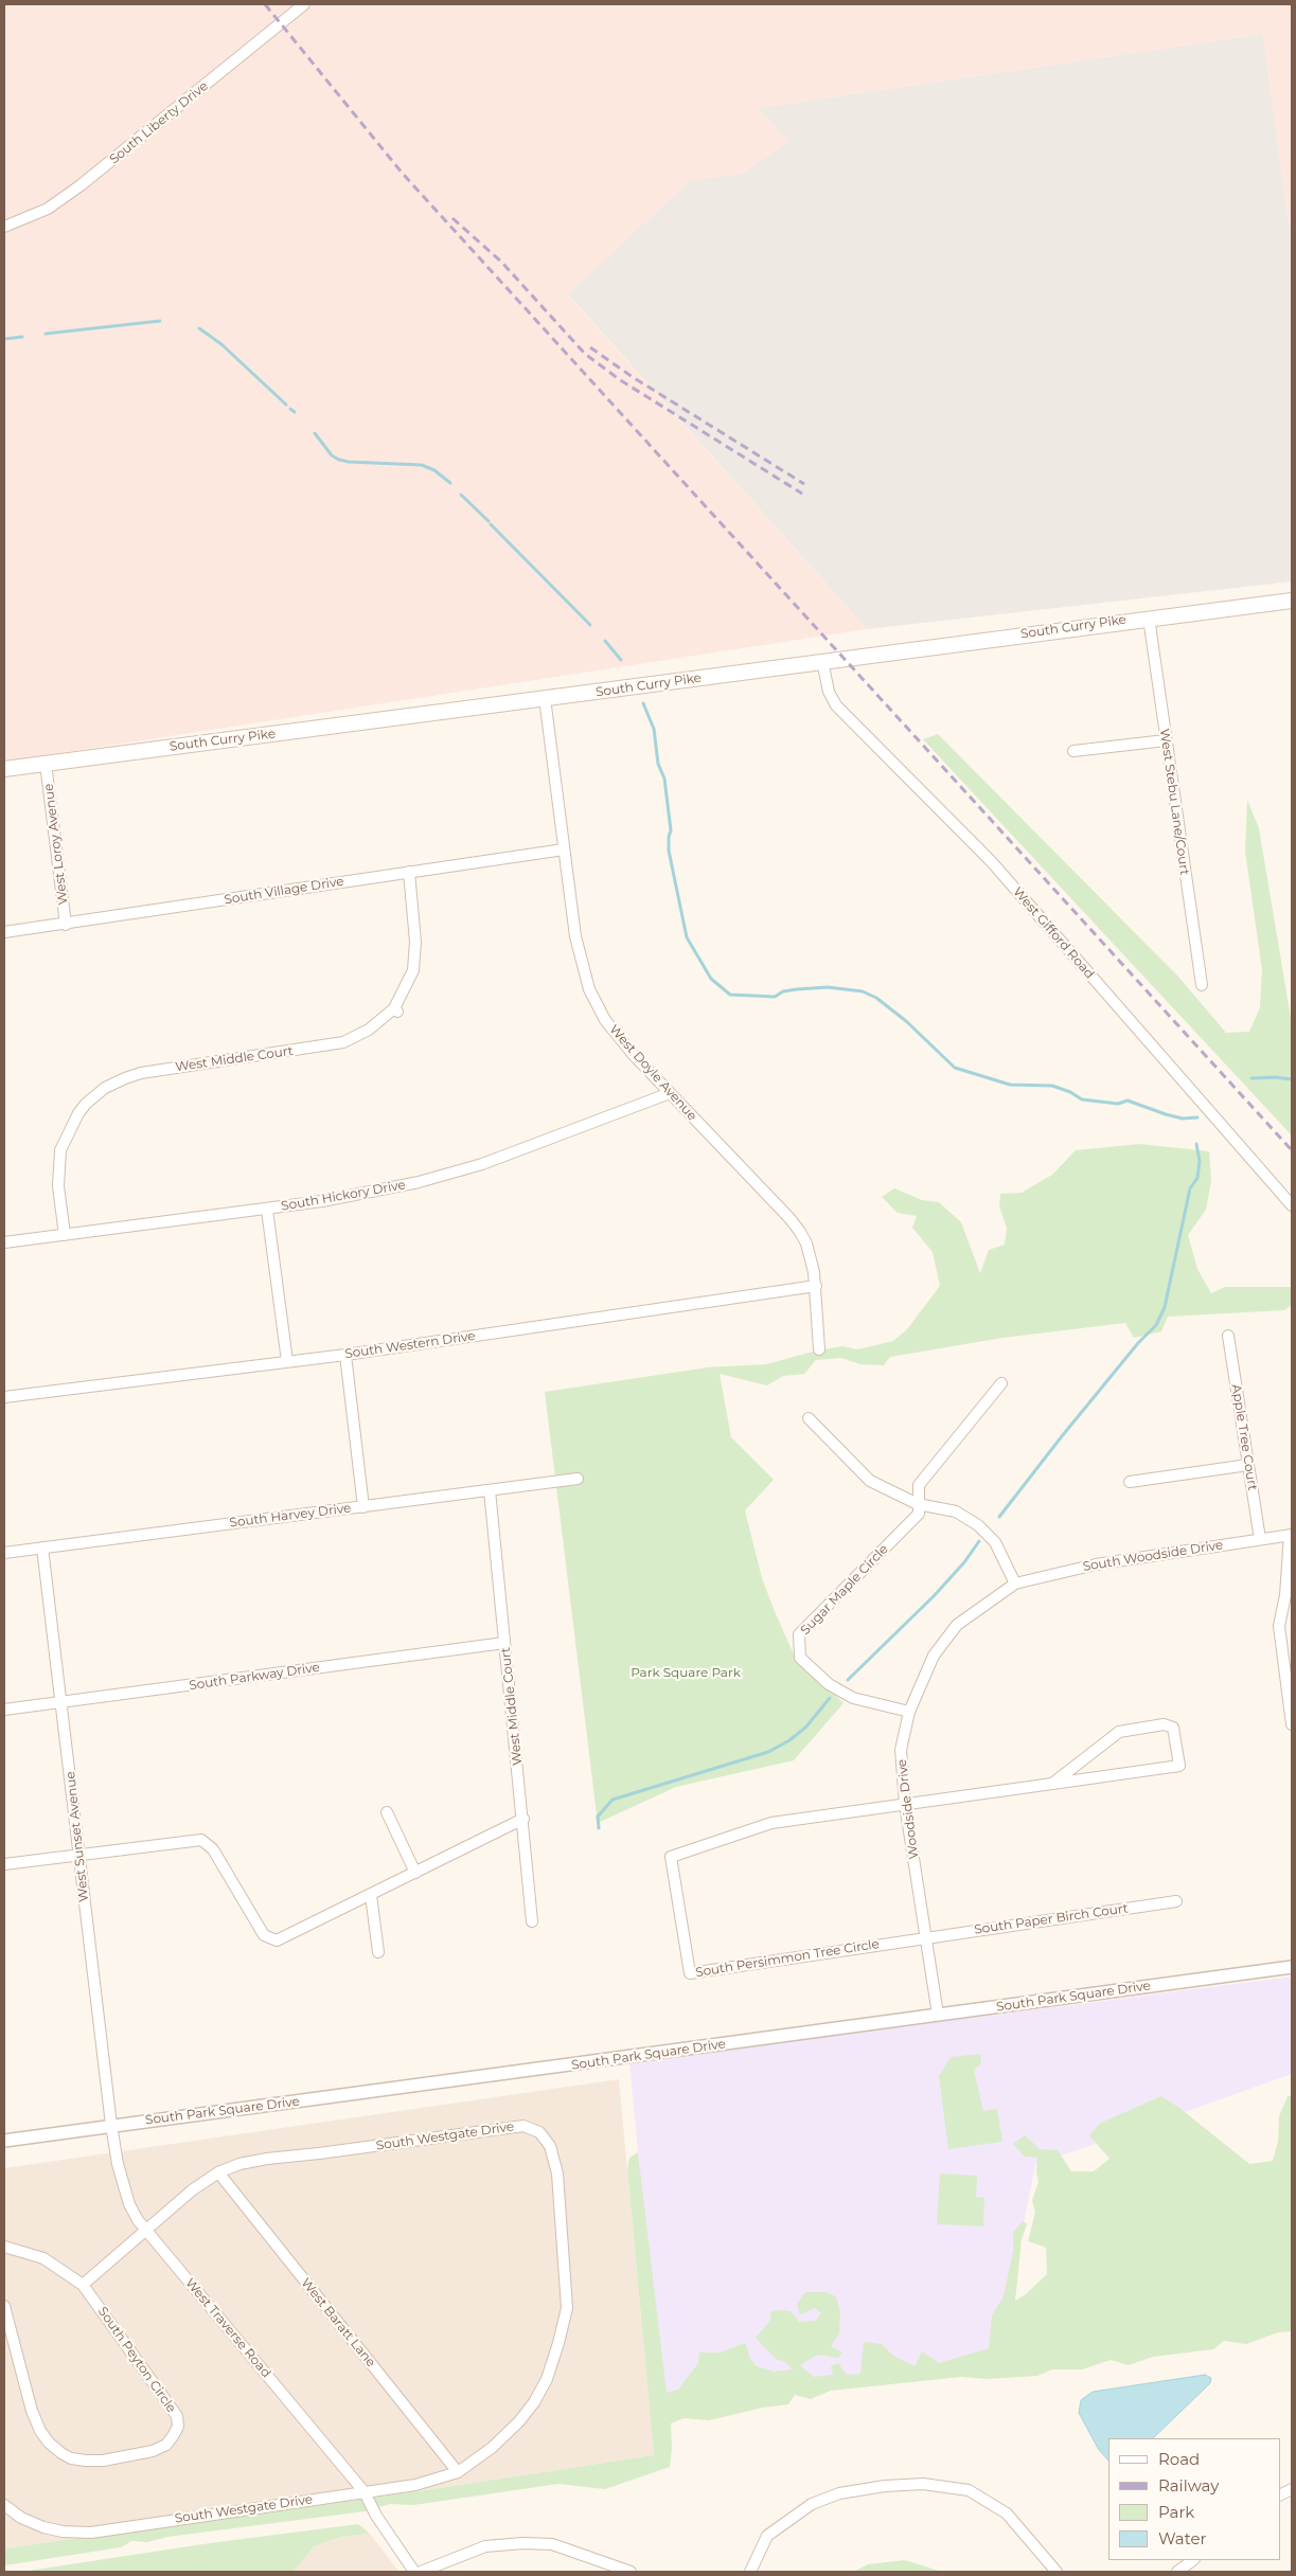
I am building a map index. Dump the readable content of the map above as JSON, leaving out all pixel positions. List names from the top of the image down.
{
  "streets": {
    "main road": ["South Curry Pike"],
    "street": [
      "South Liberty Drive",
      "West Stebu Lane/Court",
      "West Loroy Avenue",
      "South Village Drive",
      "West Gifford Road",
      "West Middle Court",
      "West Doyle Avenue",
      "South Hickory Drive",
      "South Western Drive",
      "Apple Tree Court",
      "South Harvey Drive",
      "South Woodside Drive",
      "Sugar Maple Circle",
      "South Parkway Drive",
      "Woodside Drive",
      "West Sunset Avenue",
      "South Paper Birch Court",
      "South Persimmon Tree Circle",
      "South Park Square Drive",
      "South Westgate Drive",
      "West Baratt Lane",
      "West Traverse Road",
      "South Peyton Circle"
    ]
  },
  "crossings": [
    ["South Curry Pike", "West Stebu Lane/Court"],
    ["South Curry Pike", "West Loroy Avenue"],
    ["South Curry Pike", "West Gifford Road"],
    ["South Curry Pike", "West Doyle Avenue"],
    ["West Loroy Avenue", "South Village Drive"],
    ["South Village Drive", "West Middle Court"],
    ["South Village Drive", "West Doyle Avenue"],
    ["West Middle Court", "South Hickory Drive"],
    ["West Middle Court", "South Harvey Drive"],
    ["West Middle Court", "South Parkway Drive"],
    ["West Doyle Avenue", "South Hickory Drive"],
    ["West Doyle Avenue", "South Western Drive"],
    ["Apple Tree Court", "South Woodside Drive"],
    ["South Harvey Drive", "West Sunset Avenue"],
    ["South Woodside Drive", "Woodside Drive"],
    ["Sugar Maple Circle", "Woodside Drive"],
    ["South Parkway Drive", "West Sunset Avenue"],
    ["Woodside Drive", "South Paper Birch Court"],
    ["Woodside Drive", "South Persimmon Tree Circle"],
    ["Woodside Drive", "South Park Square Drive"],
    ["West Sunset Avenue", "South Park Square Drive"],
    ["West Sunset Avenue", "West Traverse Road"],
    ["South Paper Birch Court", "South Persimmon Tree Circle"],
    ["South Park Square Drive", "West Traverse Road"],
    ["South Westgate Drive", "West Baratt Lane"],
    ["South Westgate Drive", "West Traverse Road"],
    ["South Westgate Drive", "South Peyton Circle"]
  ],
  "parks": ["Park Square Park"],
  "legend": [
    "Road",
    "Railway",
    "Park",
    "Water"
  ]
}
